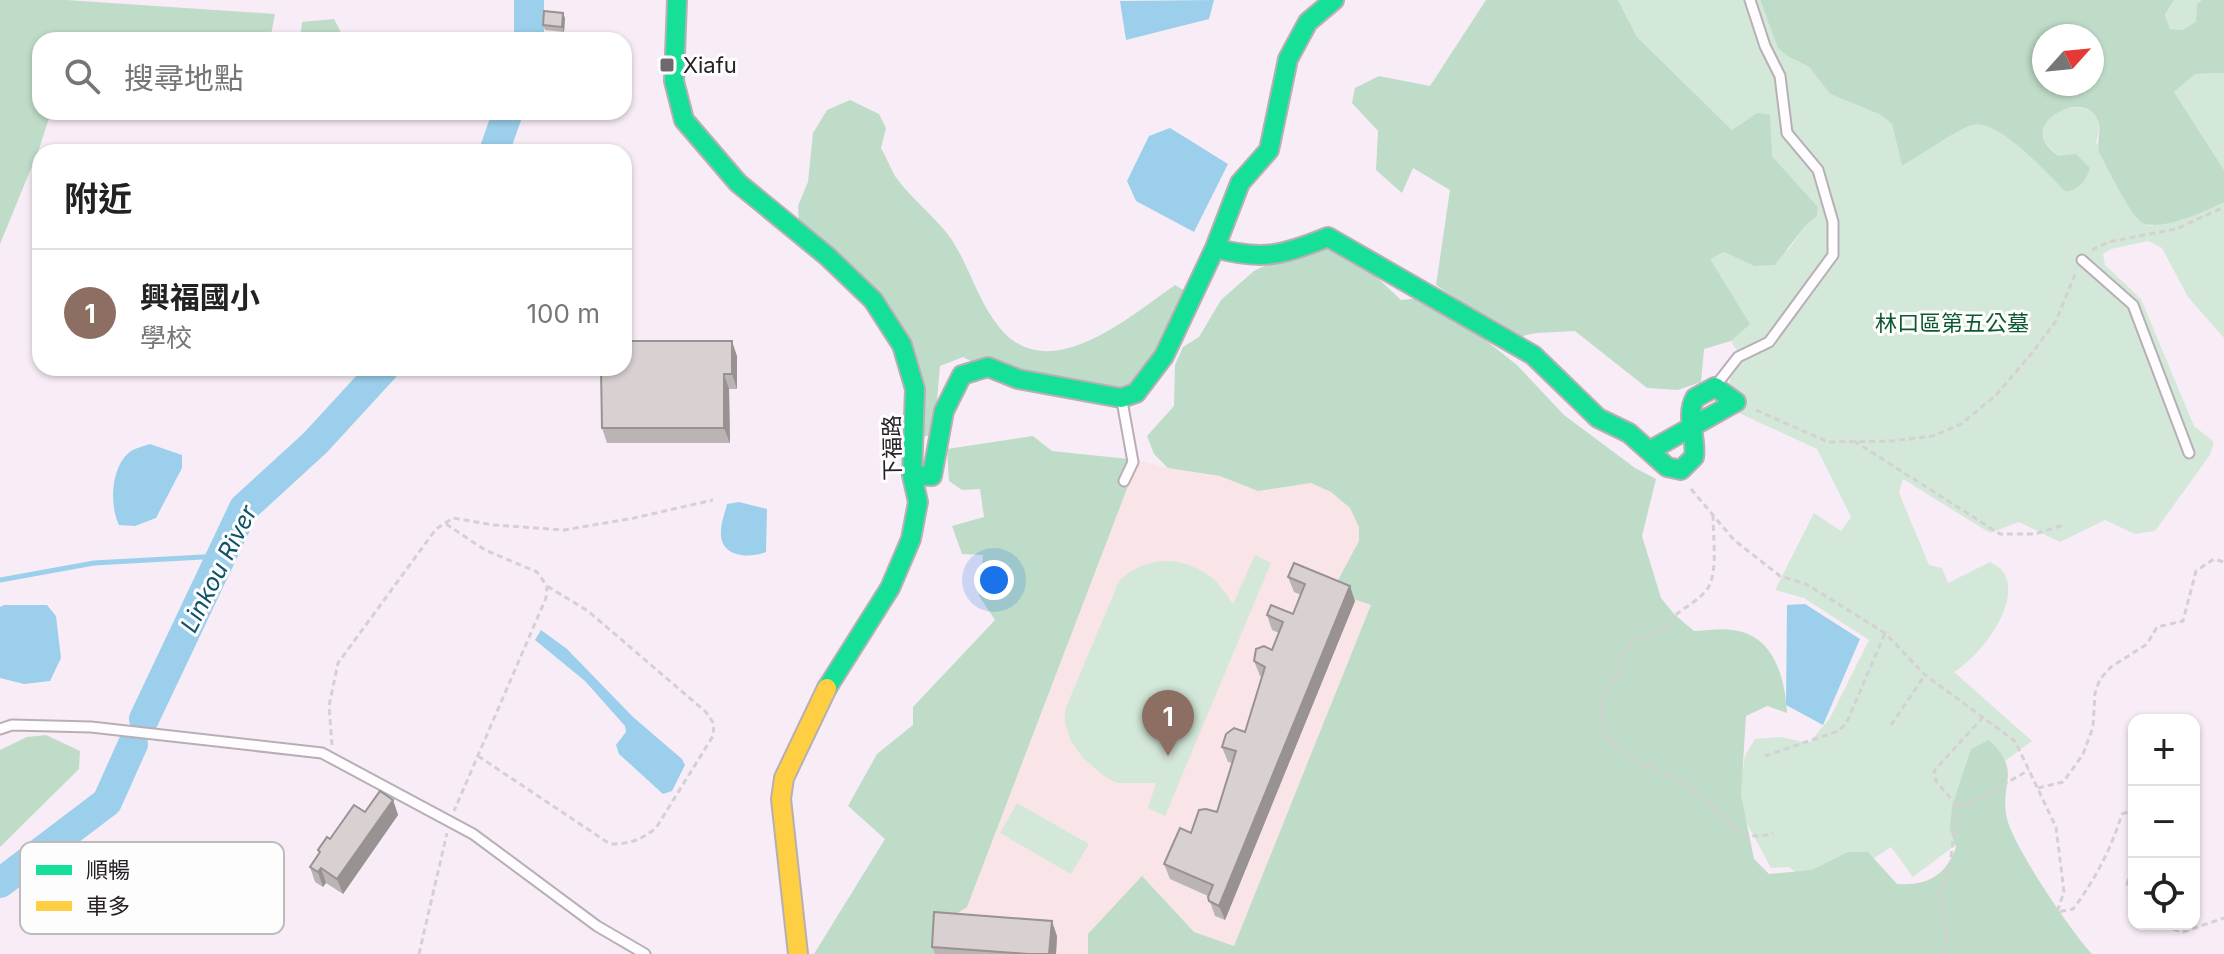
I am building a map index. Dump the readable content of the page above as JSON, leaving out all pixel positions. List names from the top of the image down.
{
  "streets": {
    "street": ["下福路"]
  },
  "water": ["Linkou River"],
  "parks": ["林口區第五公墓"],
  "places": {
    "transit": ["Xiafu"]
  },
  "legend": ["順暢", "車多"],
  "north": "top right",
  "page": {
    "search": "搜尋地點",
    "heading": "附近",
    "list": [
      {
        "mark": "1",
        "name": "興福國小",
        "note": "學校",
        "value": "100 m"
      }
    ],
    "pins": "1",
    "map_buttons": ["+", "−"]
  }
}
